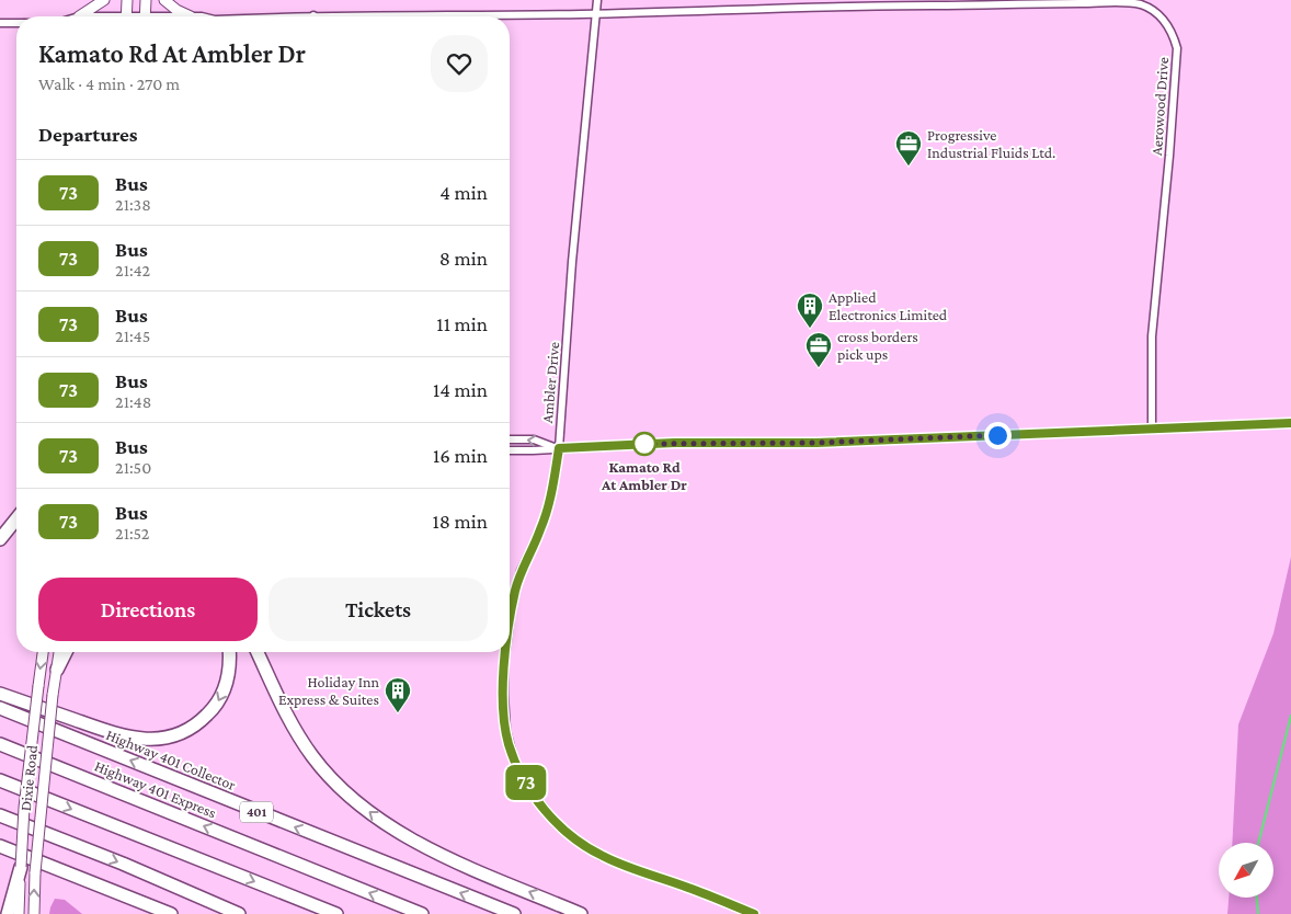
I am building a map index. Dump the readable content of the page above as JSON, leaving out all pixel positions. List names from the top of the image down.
{
  "streets": {
    "highway": ["Highway 401 Collector", "Highway 401 Express", "401"],
    "main road": ["Dixie Road"],
    "street": ["Aerowood Drive", "Ambler Drive"]
  },
  "crossings": [
    ["Aerowood Drive", "Ambler Drive"]
  ],
  "places": {
    "office": ["Progressive Industrial Fluids Ltd.", "cross borders pick ups"],
    "building": ["Applied Electronics Limited", "Holiday Inn Express & Suites"],
    "other": ["Kamato Rd At Ambler Dr"]
  },
  "lines": ["bus line 73"],
  "north": "bottom left",
  "page": {
    "on_map": "73",
    "heading": [
      ["Kamato Rd At Ambler Dr", "Walk · 4 min · 270 m"],
      "Departures"
    ],
    "list": [
      {
        "mark": "73",
        "name": "Bus",
        "note": "21:38",
        "value": "4 min"
      },
      {
        "mark": "73",
        "name": "Bus",
        "note": "21:42",
        "value": "8 min"
      },
      {
        "mark": "73",
        "name": "Bus",
        "note": "21:45",
        "value": "11 min"
      },
      {
        "mark": "73",
        "name": "Bus",
        "note": "21:48",
        "value": "14 min"
      },
      {
        "mark": "73",
        "name": "Bus",
        "note": "21:50",
        "value": "16 min"
      },
      {
        "mark": "73",
        "name": "Bus",
        "note": "21:52",
        "value": "18 min"
      }
    ],
    "buttons": ["Directions", "Tickets"]
  }
}
